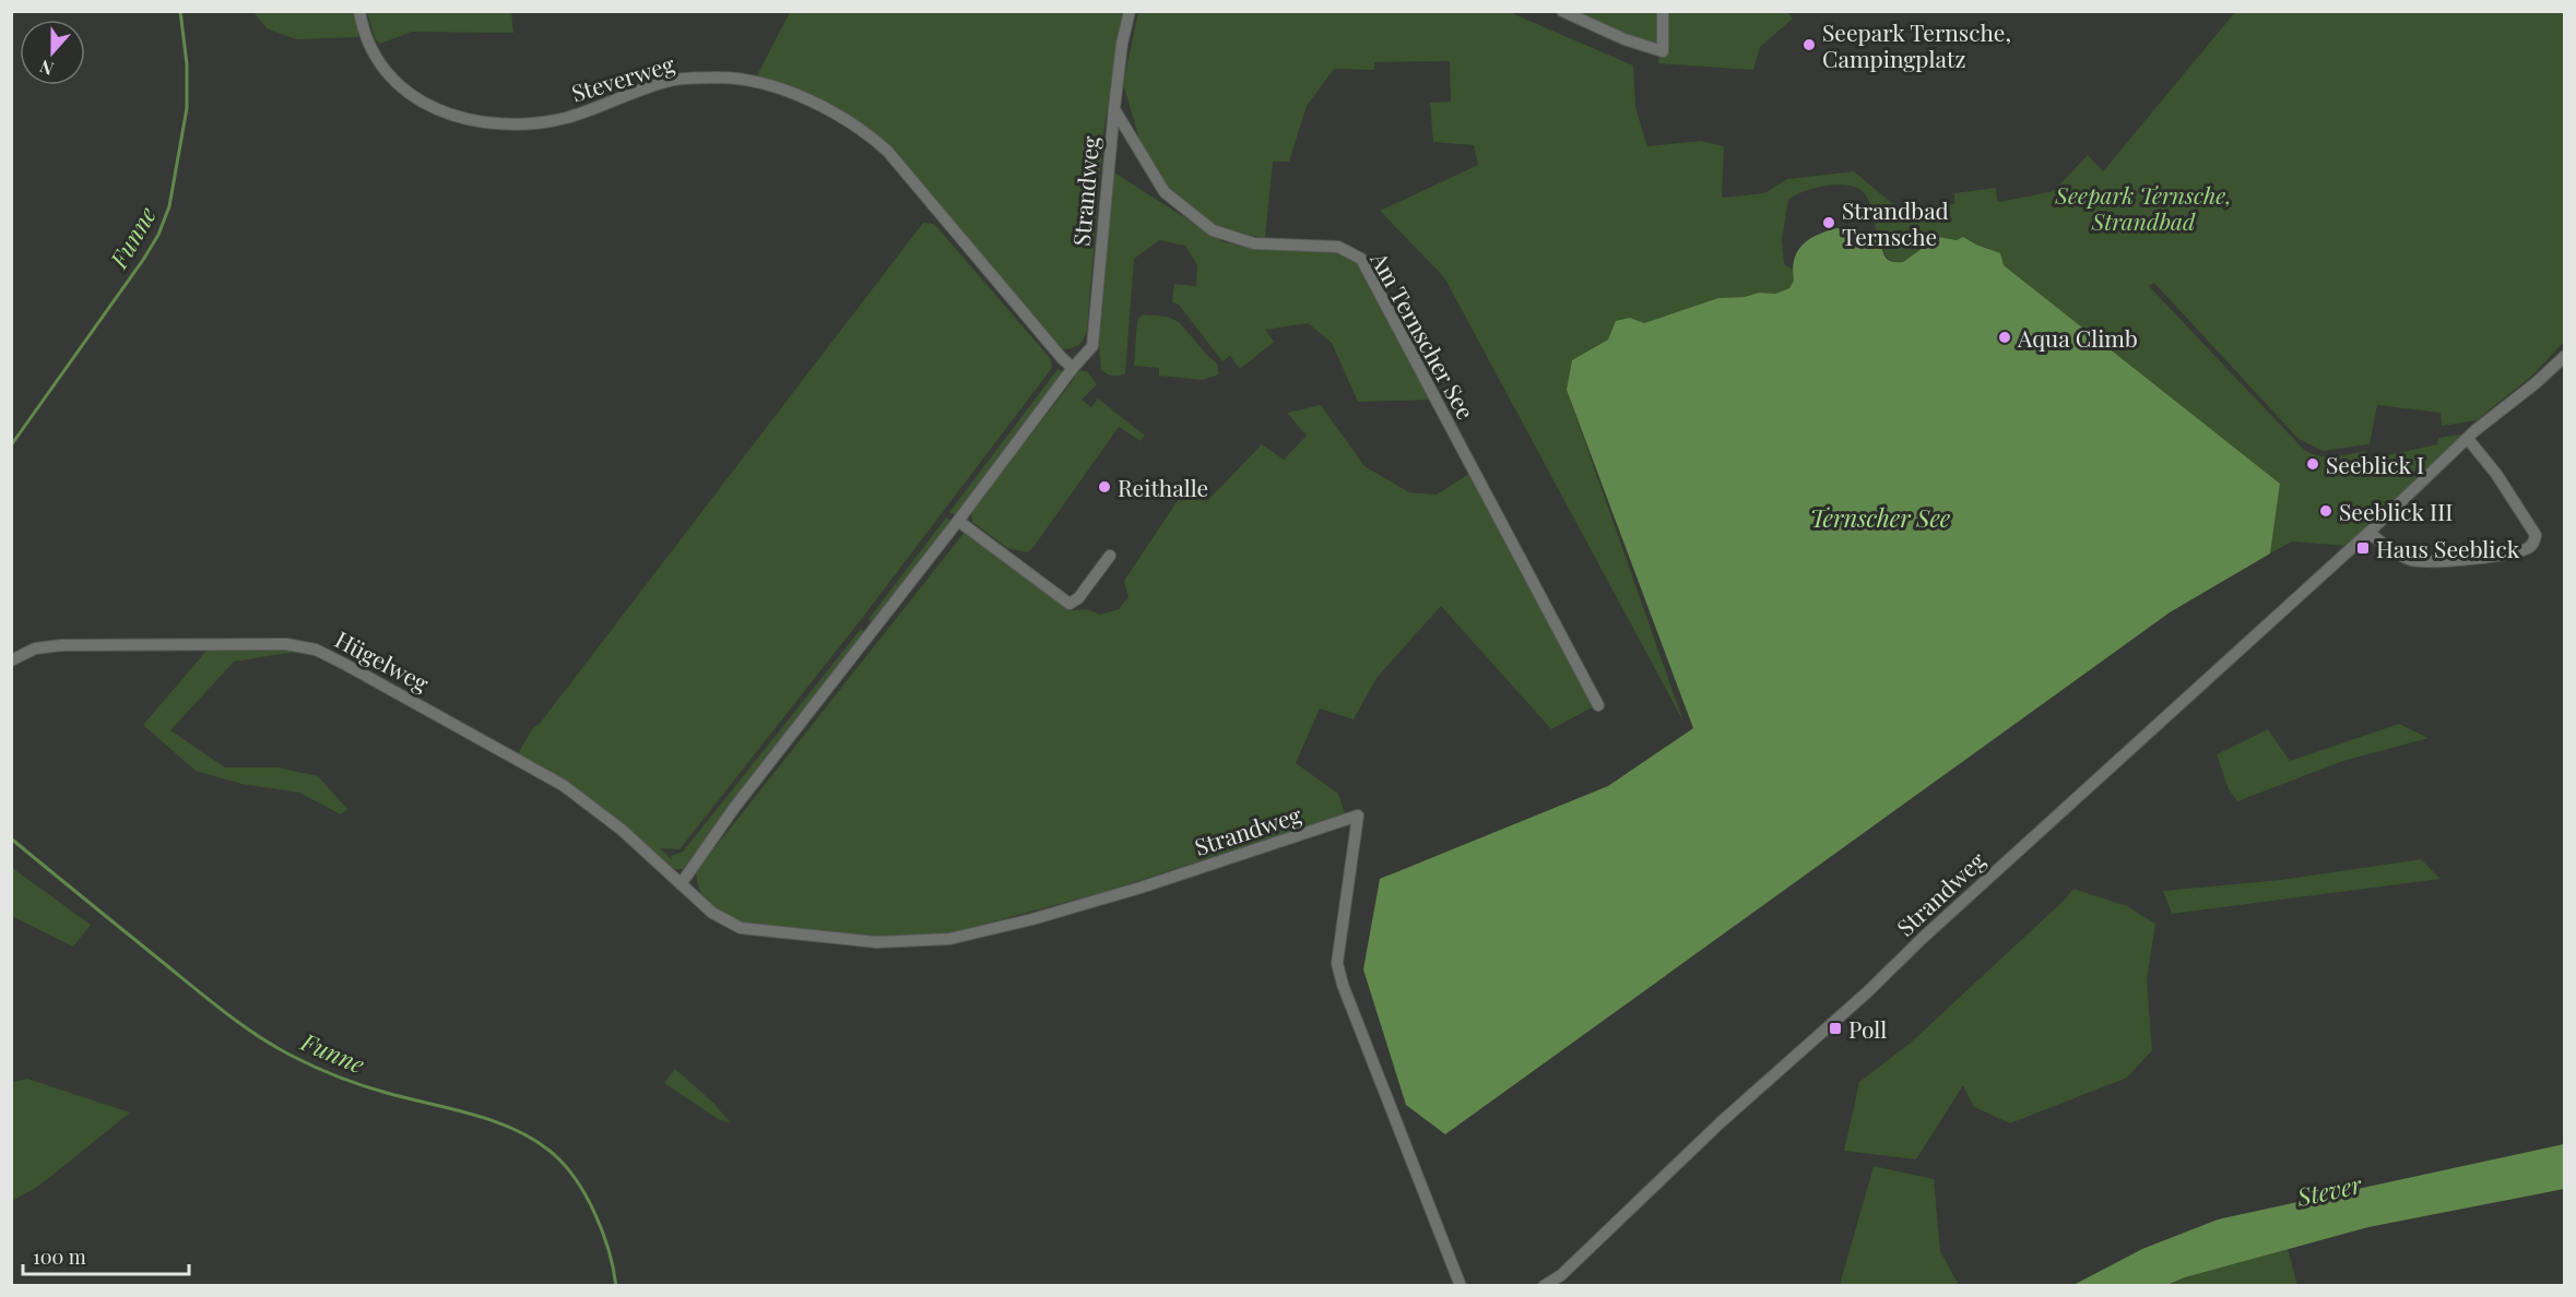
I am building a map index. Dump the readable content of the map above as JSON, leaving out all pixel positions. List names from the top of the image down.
{
  "streets": {
    "street": [
      "Steverweg",
      "Strandweg",
      "Am Ternscher See",
      "Hügelweg"
    ]
  },
  "crossings": [
    ["Steverweg", "Strandweg"],
    ["Strandweg", "Am Ternscher See"],
    ["Strandweg", "Hügelweg"]
  ],
  "water": ["Funne", "Ternscher See", "Stever"],
  "parks": ["Seepark Ternsche, Strandbad"],
  "places": {
    "other": [
      "Seepark Ternsche, Campingplatz",
      "Strandbad Ternsche",
      "Aqua Climb",
      "Seeblick I",
      "Reithalle",
      "Seeblick III"
    ],
    "transit": ["Haus Seeblick", "Poll"]
  },
  "scale_bar": "100 m",
  "north": "bottom"
}
